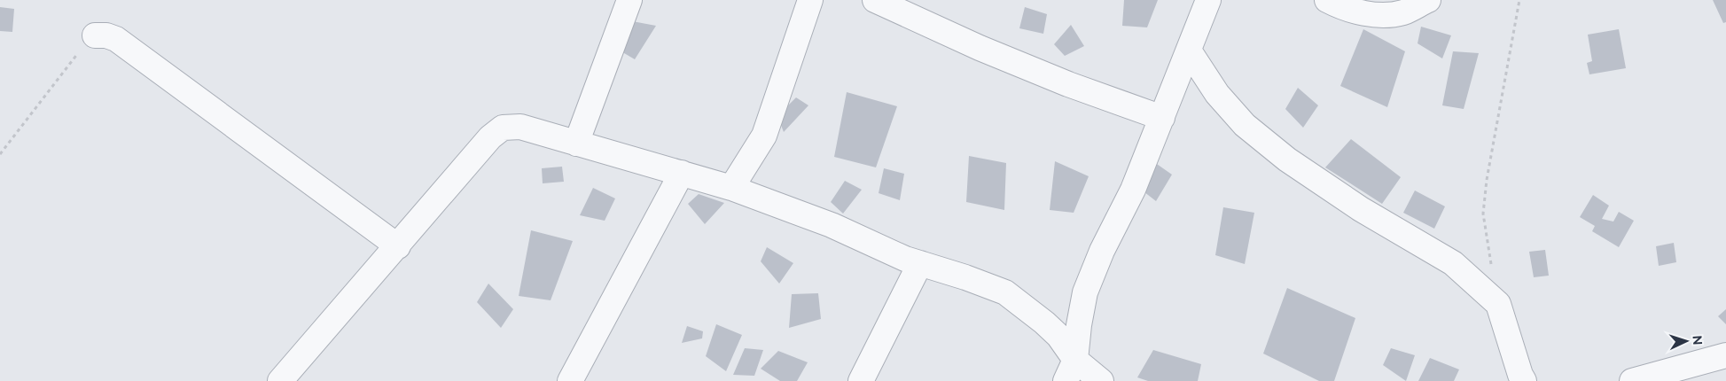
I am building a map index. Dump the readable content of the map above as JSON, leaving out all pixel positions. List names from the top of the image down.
{
  "north": "right"
}
